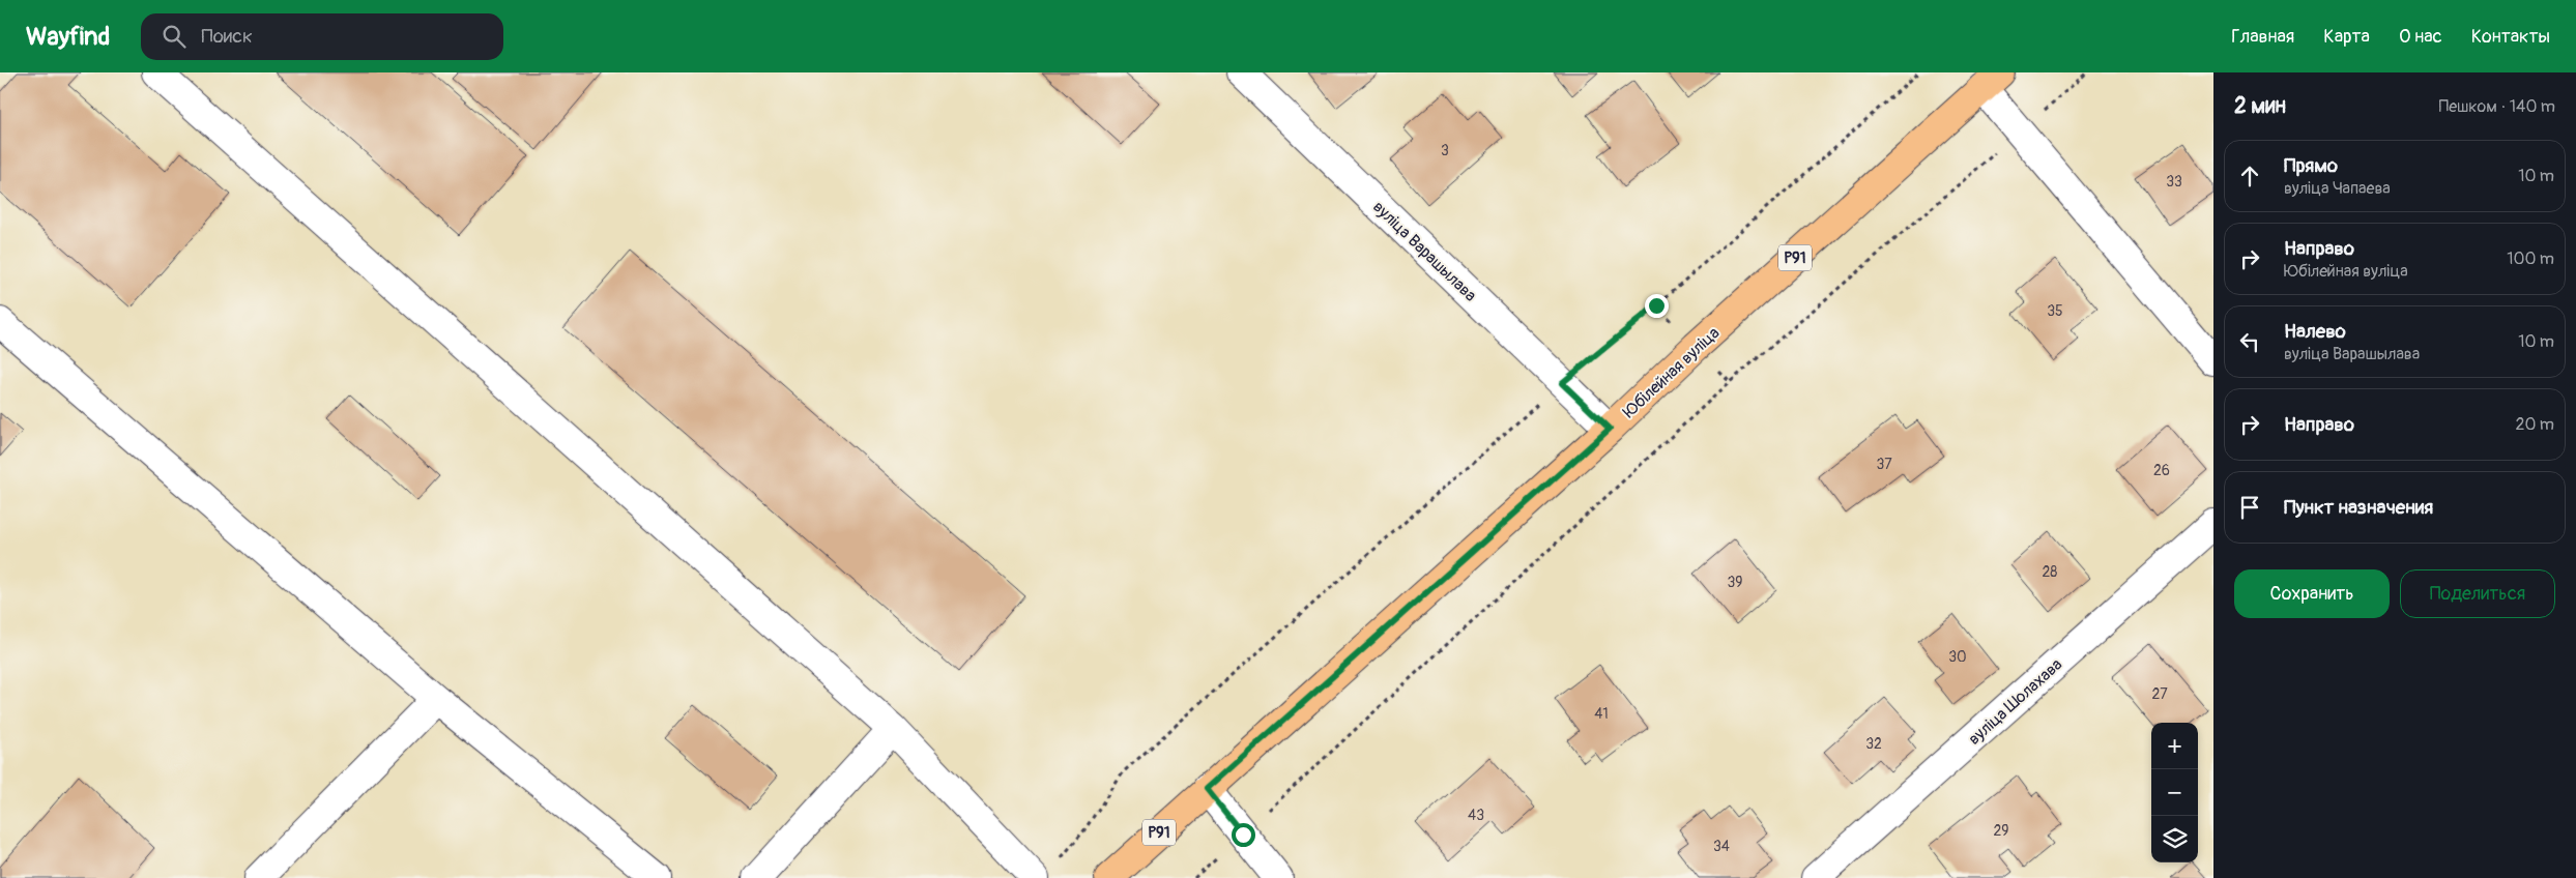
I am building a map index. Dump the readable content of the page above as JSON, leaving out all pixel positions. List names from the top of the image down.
{
  "streets": {
    "main road": ["Р91", "Юбілейная вуліца"],
    "street": ["вуліца Варашылава", "вуліца Шолахава"]
  },
  "crossings": [
    ["вуліца Варашылава", "Юбілейная вуліца"]
  ],
  "house_numbers": [
    "3",
    "33",
    "35",
    "37",
    "26",
    "28",
    "39",
    "30",
    "27",
    "41",
    "32",
    "43",
    "29",
    "34"
  ],
  "page": {
    "header": "Wayfind",
    "search": "Поиск",
    "nav": [
      "Главная",
      "Карта",
      "О нас",
      "Контакты"
    ],
    "heading": ["2 мин", "Пешком · 140 m"],
    "list": [
      ["Прямо", "вуліца Чапаева", "10 m"],
      ["Направо", "Юбілейная вуліца", "100 m"],
      ["Налево", "вуліца Варашылава", "10 m"],
      ["Направо", "20 m"],
      "Пункт назначения"
    ],
    "buttons": ["Сохранить", "Поделиться"],
    "map_buttons": ["+", "−"]
  }
}
